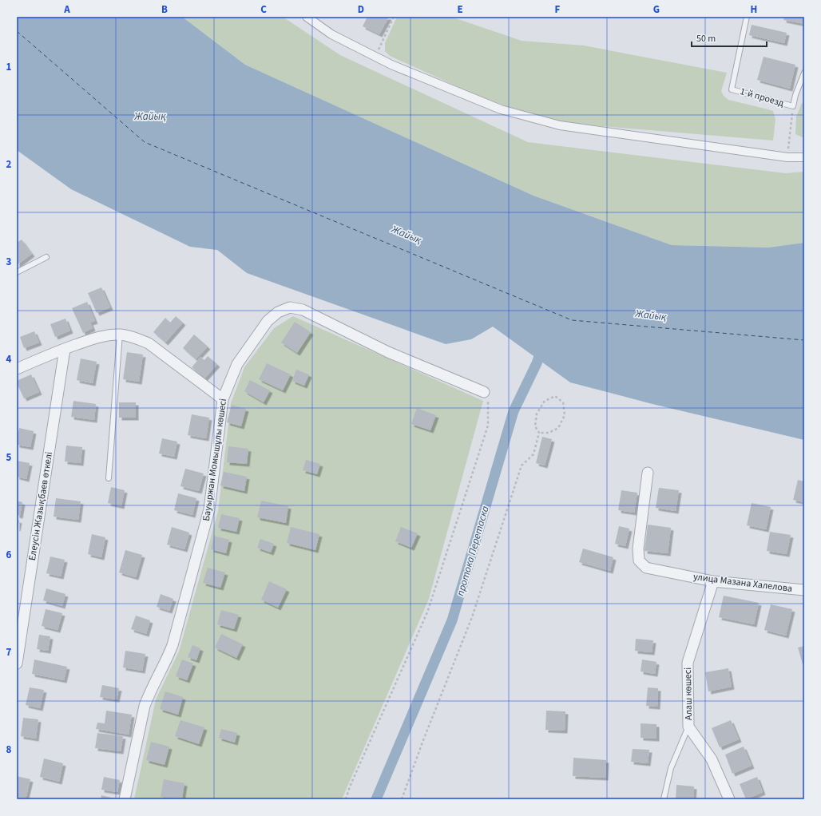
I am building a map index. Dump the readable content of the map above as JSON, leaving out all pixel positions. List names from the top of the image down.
{
  "streets": {
    "street": [
      "Бауыржан Момышұлы көшесі",
      "Елеусін Жазықбаев өткелі",
      "улица Мазана Халелова",
      "Алаш көшесі"
    ],
    "lane": ["1-й проезд"]
  },
  "crossings": [
    ["улица Мазана Халелова", "Алаш көшесі"]
  ],
  "water": ["Жайық", "протока Перетаска"],
  "scale_bar": "50 m",
  "grid": {
    "columns": [
      "A",
      "B",
      "C",
      "D",
      "E",
      "F",
      "G",
      "H"
    ],
    "rows": [
      "1",
      "2",
      "3",
      "4",
      "5",
      "6",
      "7",
      "8"
    ]
  }
}
